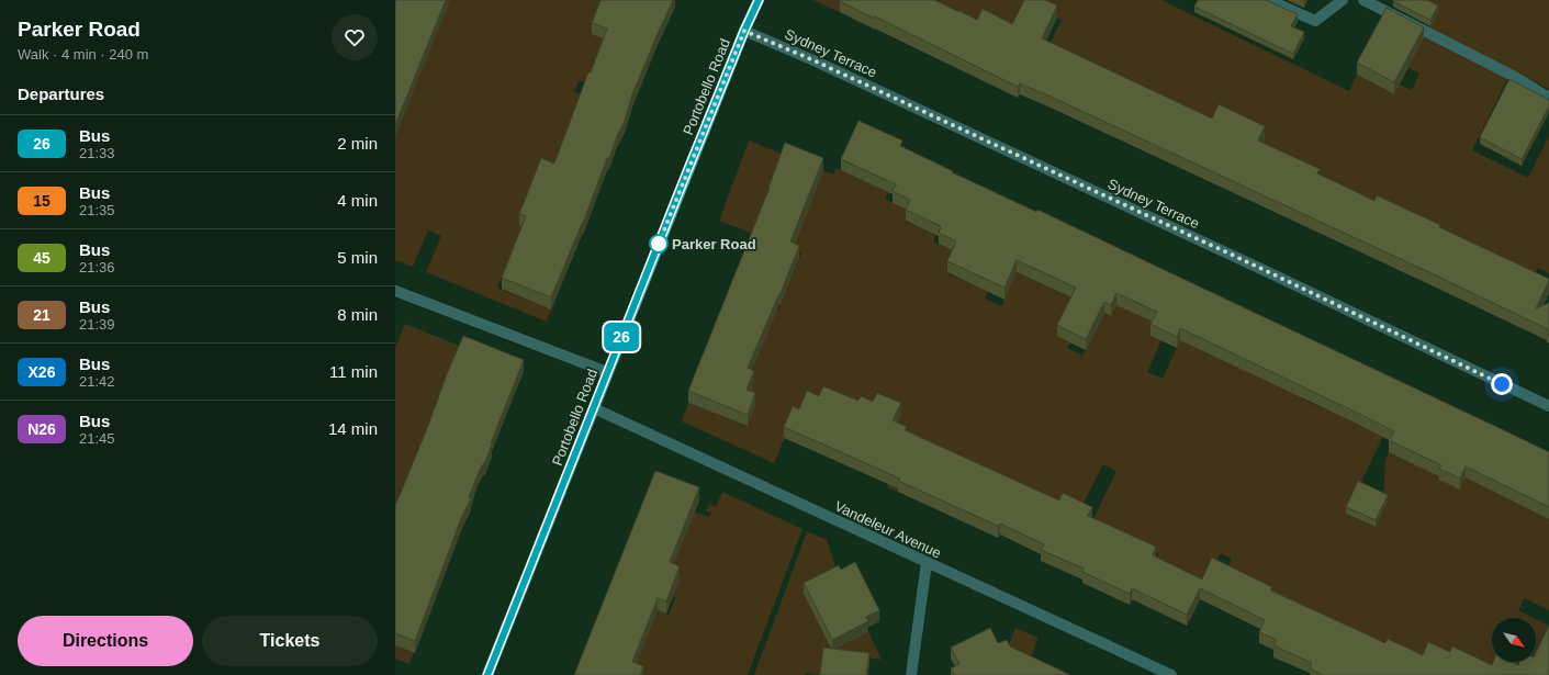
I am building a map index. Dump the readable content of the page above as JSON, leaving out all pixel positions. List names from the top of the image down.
{
  "streets": {
    "main road": ["Portobello Road"],
    "street": ["Sydney Terrace", "Vandeleur Avenue"]
  },
  "crossings": [
    ["Sydney Terrace", "Portobello Road"],
    ["Portobello Road", "Vandeleur Avenue"]
  ],
  "places": ["Parker Road"],
  "lines": ["bus line 26"],
  "north": "bottom right",
  "page": {
    "heading": [
      ["Parker Road", "Walk · 4 min · 240 m"],
      "Departures"
    ],
    "on_map": "26",
    "list": [
      {
        "mark": "26",
        "name": "Bus",
        "note": "21:33",
        "value": "2 min"
      },
      {
        "mark": "15",
        "name": "Bus",
        "note": "21:35",
        "value": "4 min"
      },
      {
        "mark": "45",
        "name": "Bus",
        "note": "21:36",
        "value": "5 min"
      },
      {
        "mark": "21",
        "name": "Bus",
        "note": "21:39",
        "value": "8 min"
      },
      {
        "mark": "X26",
        "name": "Bus",
        "note": "21:42",
        "value": "11 min"
      },
      {
        "mark": "N26",
        "name": "Bus",
        "note": "21:45",
        "value": "14 min"
      }
    ],
    "buttons": ["Directions", "Tickets"]
  }
}
